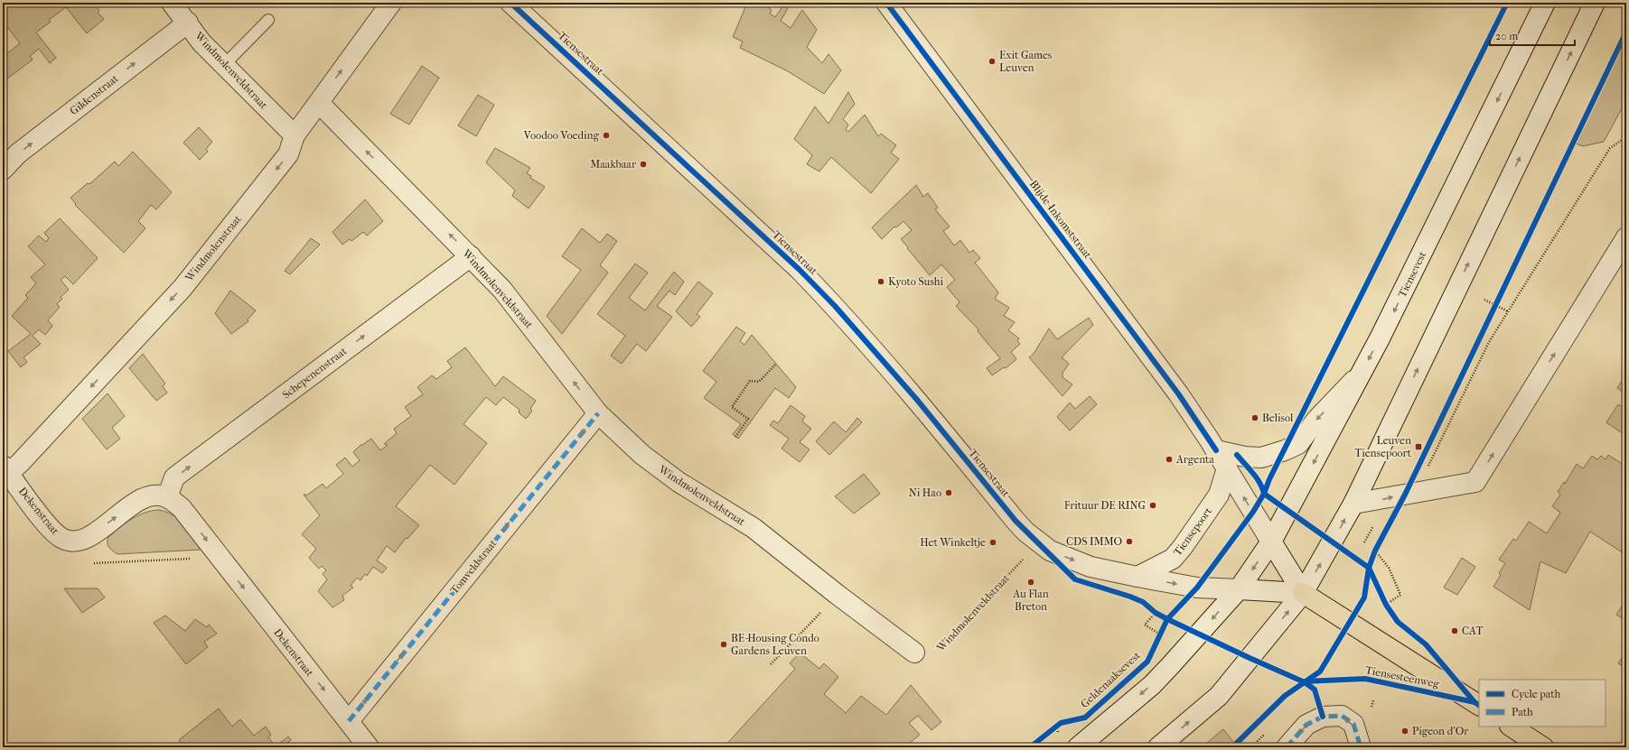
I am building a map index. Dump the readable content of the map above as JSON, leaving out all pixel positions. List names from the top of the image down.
{
  "streets": {
    "main road": ["Tiensesteenweg"],
    "street": [
      "Tiensestraat",
      "Windmolenveldstraat",
      "Gildenstraat",
      "Blijde-Inkomststraat",
      "Windmolenstraat",
      "Tiensevest",
      "Schepenenstraat",
      "Dekenstraat",
      "Tiensepoort",
      "Tomveldstraat"
    ],
    "cycle path": ["Geldenaaksevest"]
  },
  "crossings": [
    ["Tiensestraat", "Windmolenveldstraat"],
    ["Tiensestraat", "Tiensepoort"],
    ["Windmolenveldstraat", "Gildenstraat"],
    ["Windmolenveldstraat", "Windmolenstraat"],
    ["Windmolenveldstraat", "Schepenenstraat"],
    ["Windmolenveldstraat", "Tomveldstraat"],
    ["Blijde-Inkomststraat", "Tiensevest"],
    ["Blijde-Inkomststraat", "Tiensepoort"],
    ["Windmolenstraat", "Dekenstraat"],
    ["Schepenenstraat", "Dekenstraat"],
    ["Dekenstraat", "Tomveldstraat"]
  ],
  "one_way": [
    "Windmolenveldstraat",
    "Gildenstraat",
    "Schepenenstraat",
    "Dekenstraat",
    "Tomveldstraat"
  ],
  "places": {
    "other": [
      "Exit Games Leuven",
      "Voodoo Voeding",
      "Maakbaar",
      "Kyoto Sushi",
      "Belisol",
      "Argenta",
      "Ni Hao",
      "Frituur DE RING",
      "CDS IMMO",
      "Het Winkeltje",
      "Au Flan Breton",
      "CAT",
      "BE-Housing Condo Gardens Leuven",
      "Pigeon d'Or"
    ],
    "transit": ["Leuven Tiensepoort"]
  },
  "legend": ["Cycle path", "Path"],
  "scale_bar": "20 m"
}
